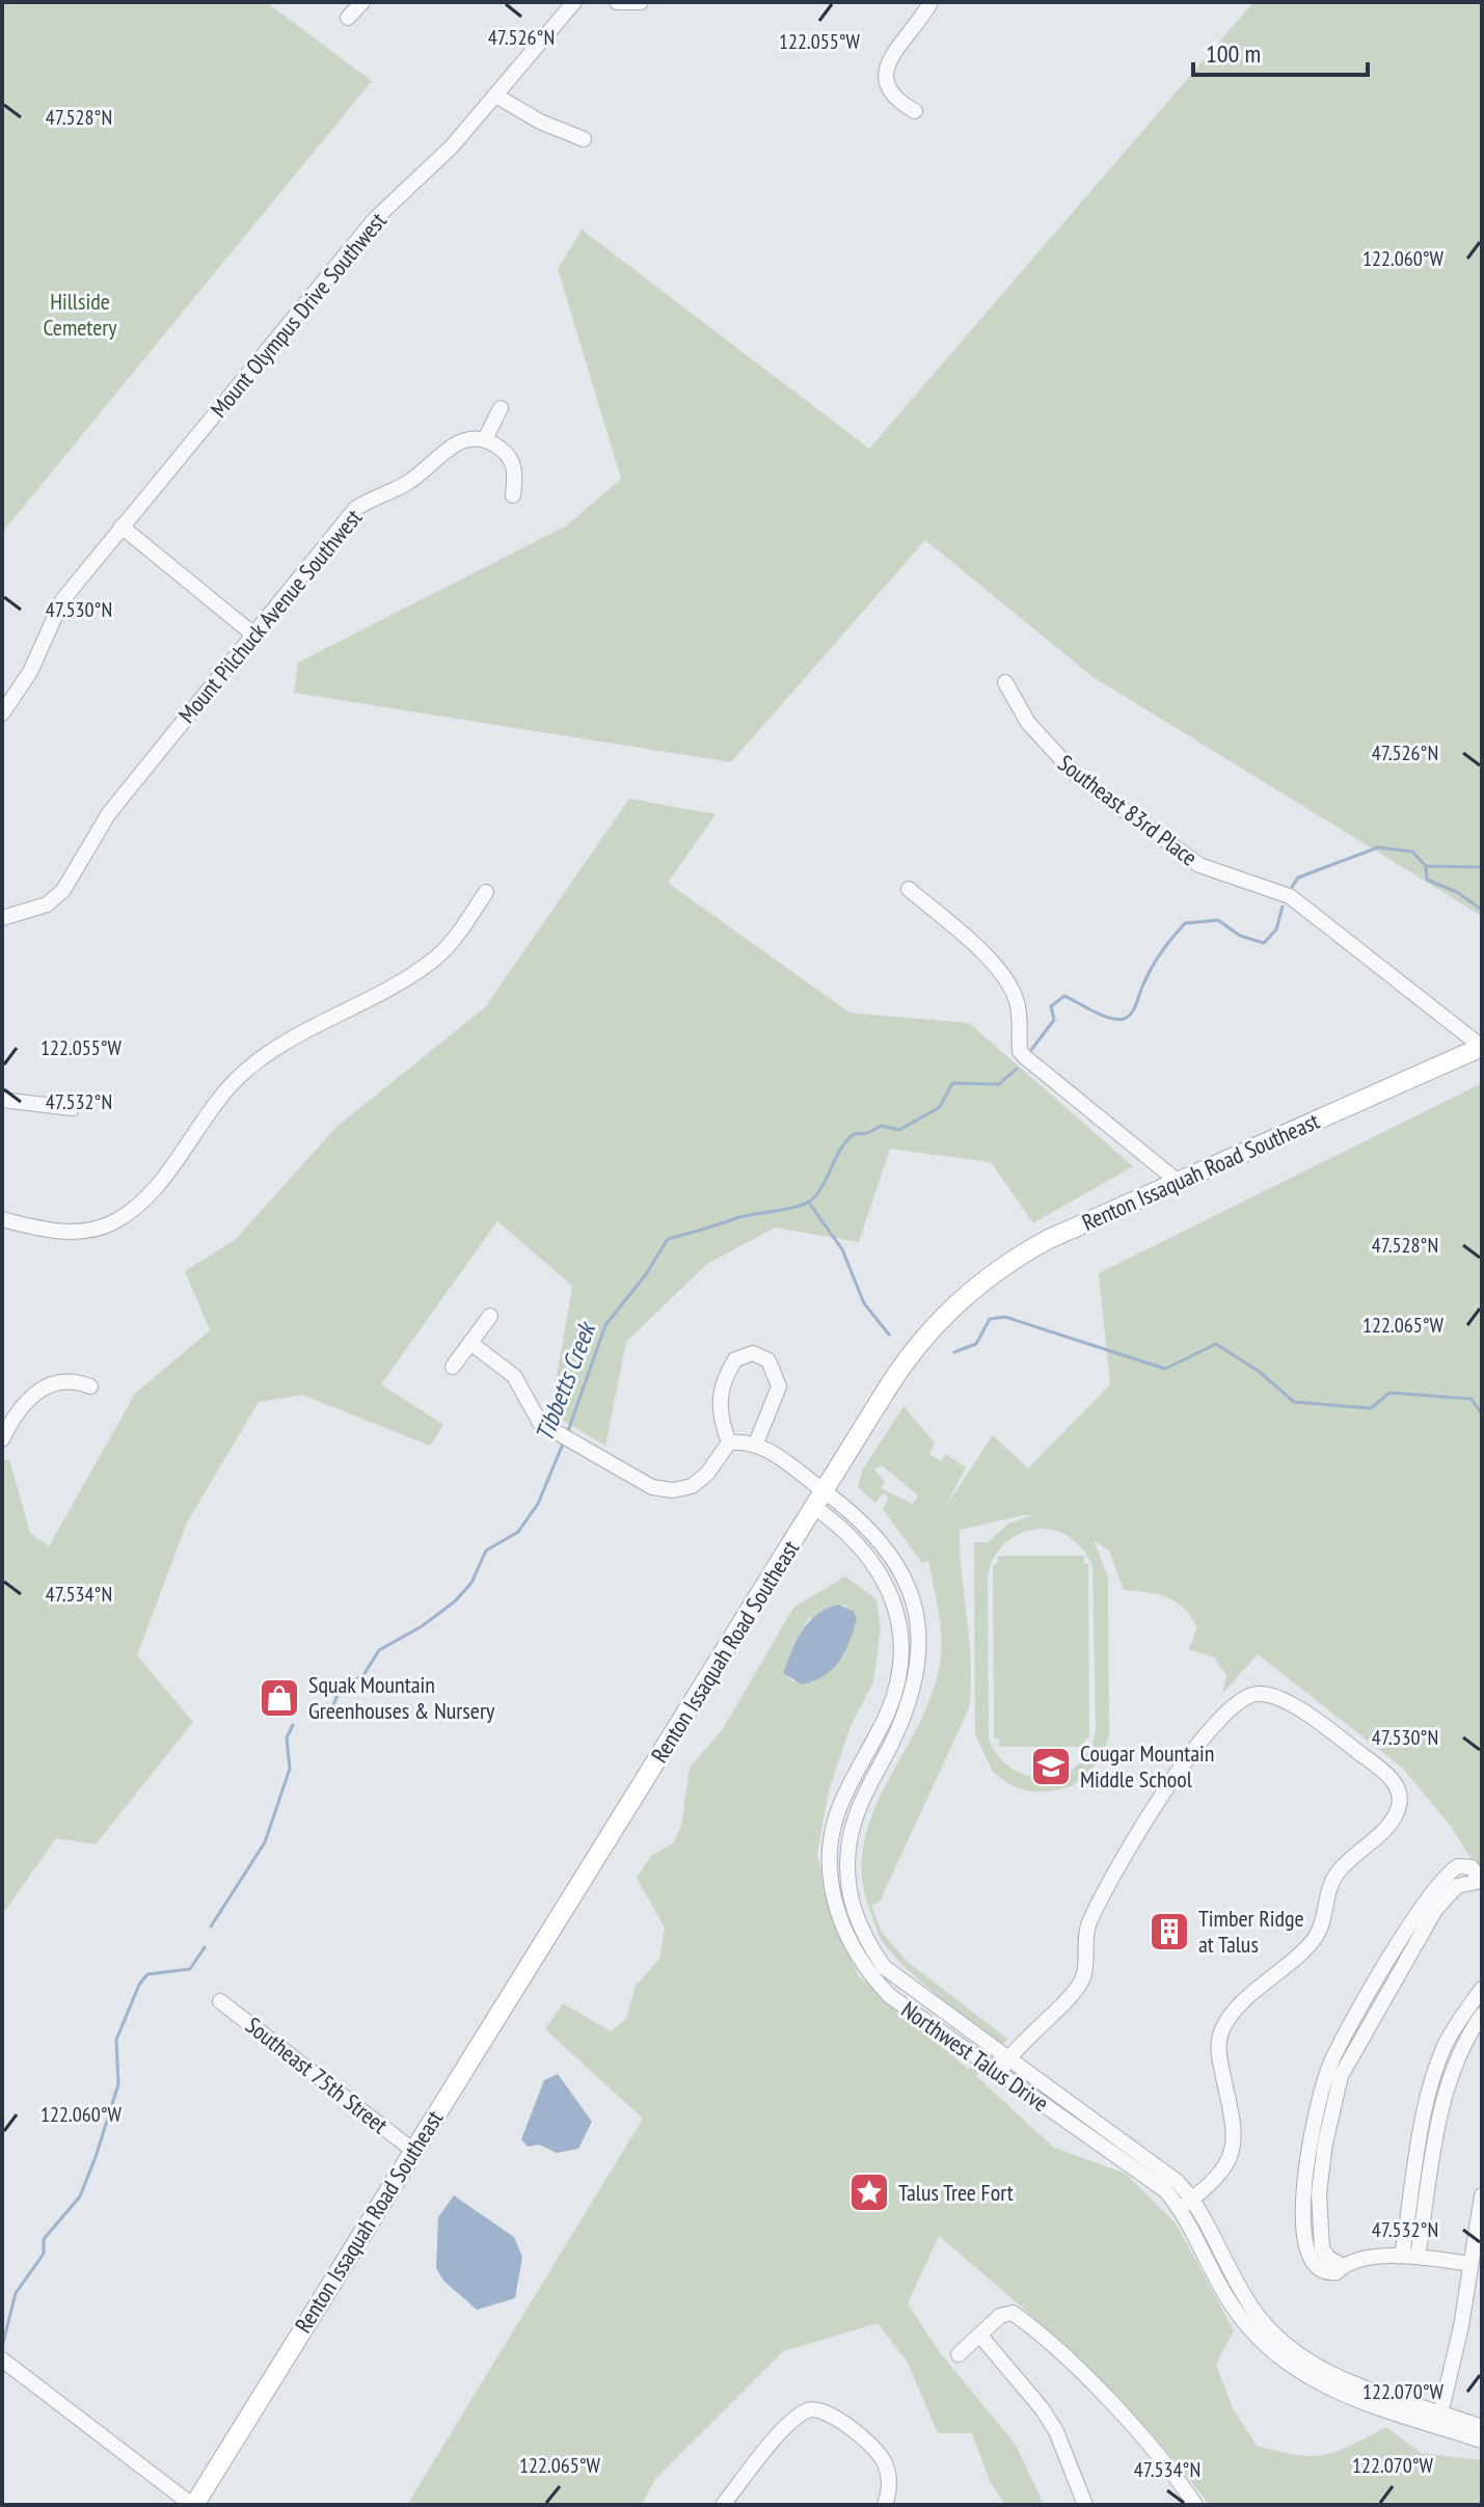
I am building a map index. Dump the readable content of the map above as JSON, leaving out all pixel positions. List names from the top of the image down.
{
  "streets": {
    "main road": ["Renton Issaquah Road Southeast"],
    "street": [
      "Mount Olympus Drive Southwest",
      "Mount Pilchuck Avenue Southwest",
      "Southeast 83rd Place",
      "Northwest Talus Drive",
      "Southeast 75th Street"
    ]
  },
  "crossings": [
    ["Southeast 83rd Place", "Renton Issaquah Road Southeast"],
    ["Renton Issaquah Road Southeast", "Northwest Talus Drive"],
    ["Renton Issaquah Road Southeast", "Southeast 75th Street"]
  ],
  "water": ["Tibbetts Creek"],
  "parks": ["Hillside Cemetery"],
  "places": {
    "shop": ["Squak Mountain Greenhouses & Nursery"],
    "school or university": ["Cougar Mountain Middle School"],
    "building": ["Timber Ridge at Talus"],
    "place": ["Talus Tree Fort"]
  },
  "scale_bar": "100 m",
  "coordinates": [
    "47.526°N",
    "122.055°W",
    "47.528°N",
    "122.060°W",
    "47.530°N",
    "47.532°N",
    "122.065°W",
    "47.534°N",
    "122.070°W"
  ]
}
